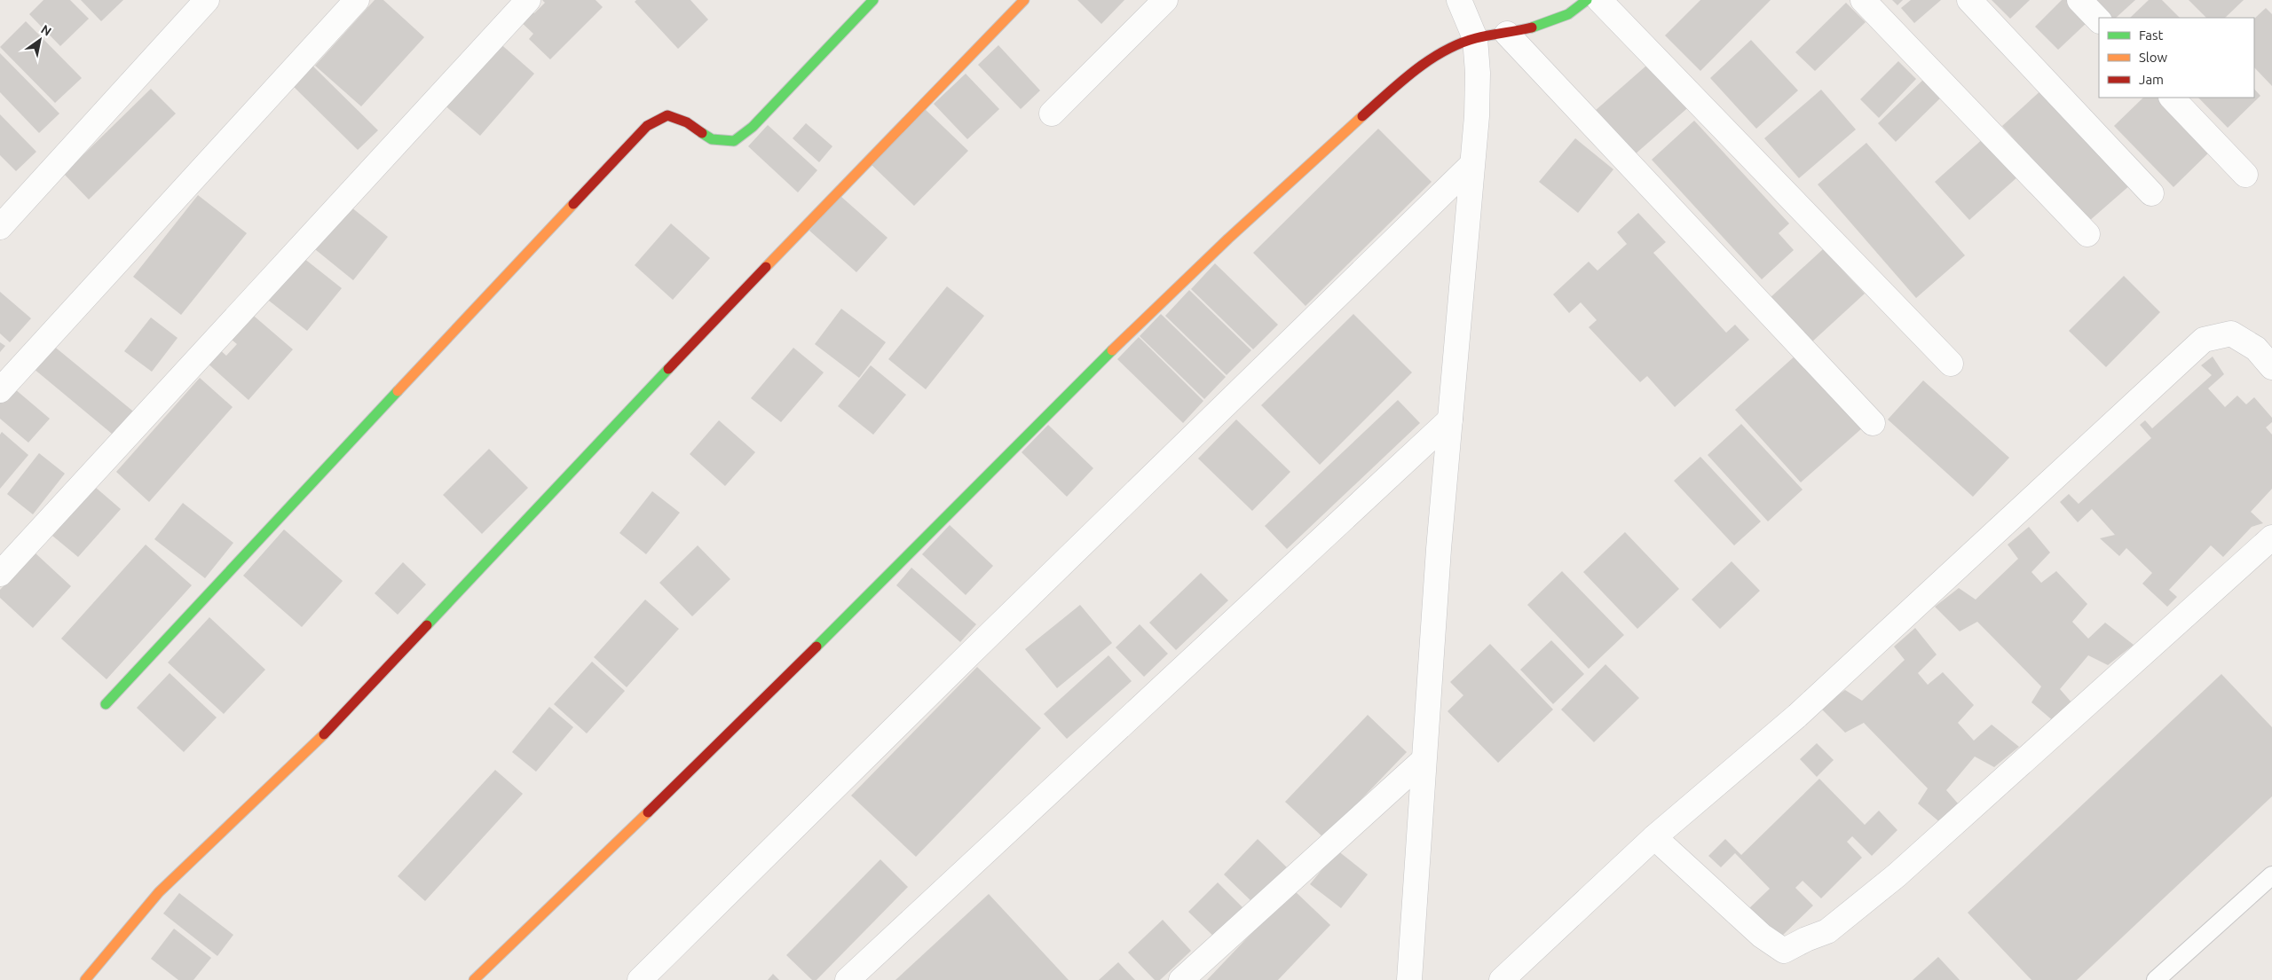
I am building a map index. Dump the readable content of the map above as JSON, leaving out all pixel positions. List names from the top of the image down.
{
  "legend": ["Fast", "Slow", "Jam"],
  "north": "top right"
}
